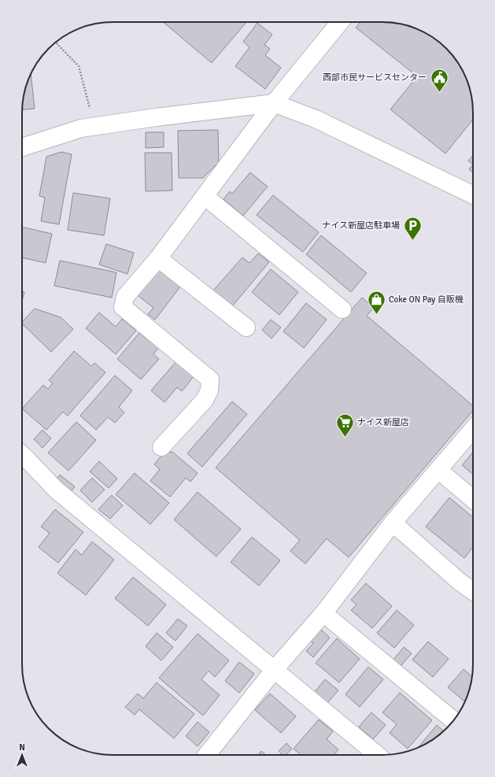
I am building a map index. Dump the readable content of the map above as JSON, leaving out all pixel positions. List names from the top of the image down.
{
  "places": {
    "public building": ["西部市民サービスセンター"],
    "parking": ["ナイス新屋店駐車場"],
    "shop": ["Coke ON Pay 自販機"],
    "supermarket": ["ナイス新屋店"]
  },
  "north": "top"
}
